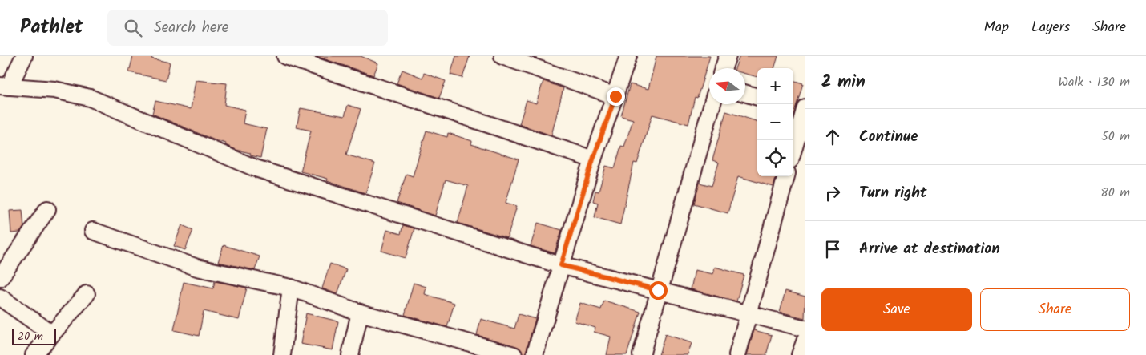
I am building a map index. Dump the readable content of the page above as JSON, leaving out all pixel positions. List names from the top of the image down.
{
  "scale_bar": "20 m",
  "north": "left",
  "page": {
    "header": "Pathlet",
    "search": "Search here",
    "nav": ["Map", "Layers", "Share"],
    "heading": ["2 min", "Walk · 130 m"],
    "map_buttons": ["+", "−"],
    "list": [
      ["Continue", "50 m"],
      ["Turn right", "80 m"],
      "Arrive at destination"
    ],
    "buttons": ["Save", "Share"],
    "scale": "20 m"
  }
}
